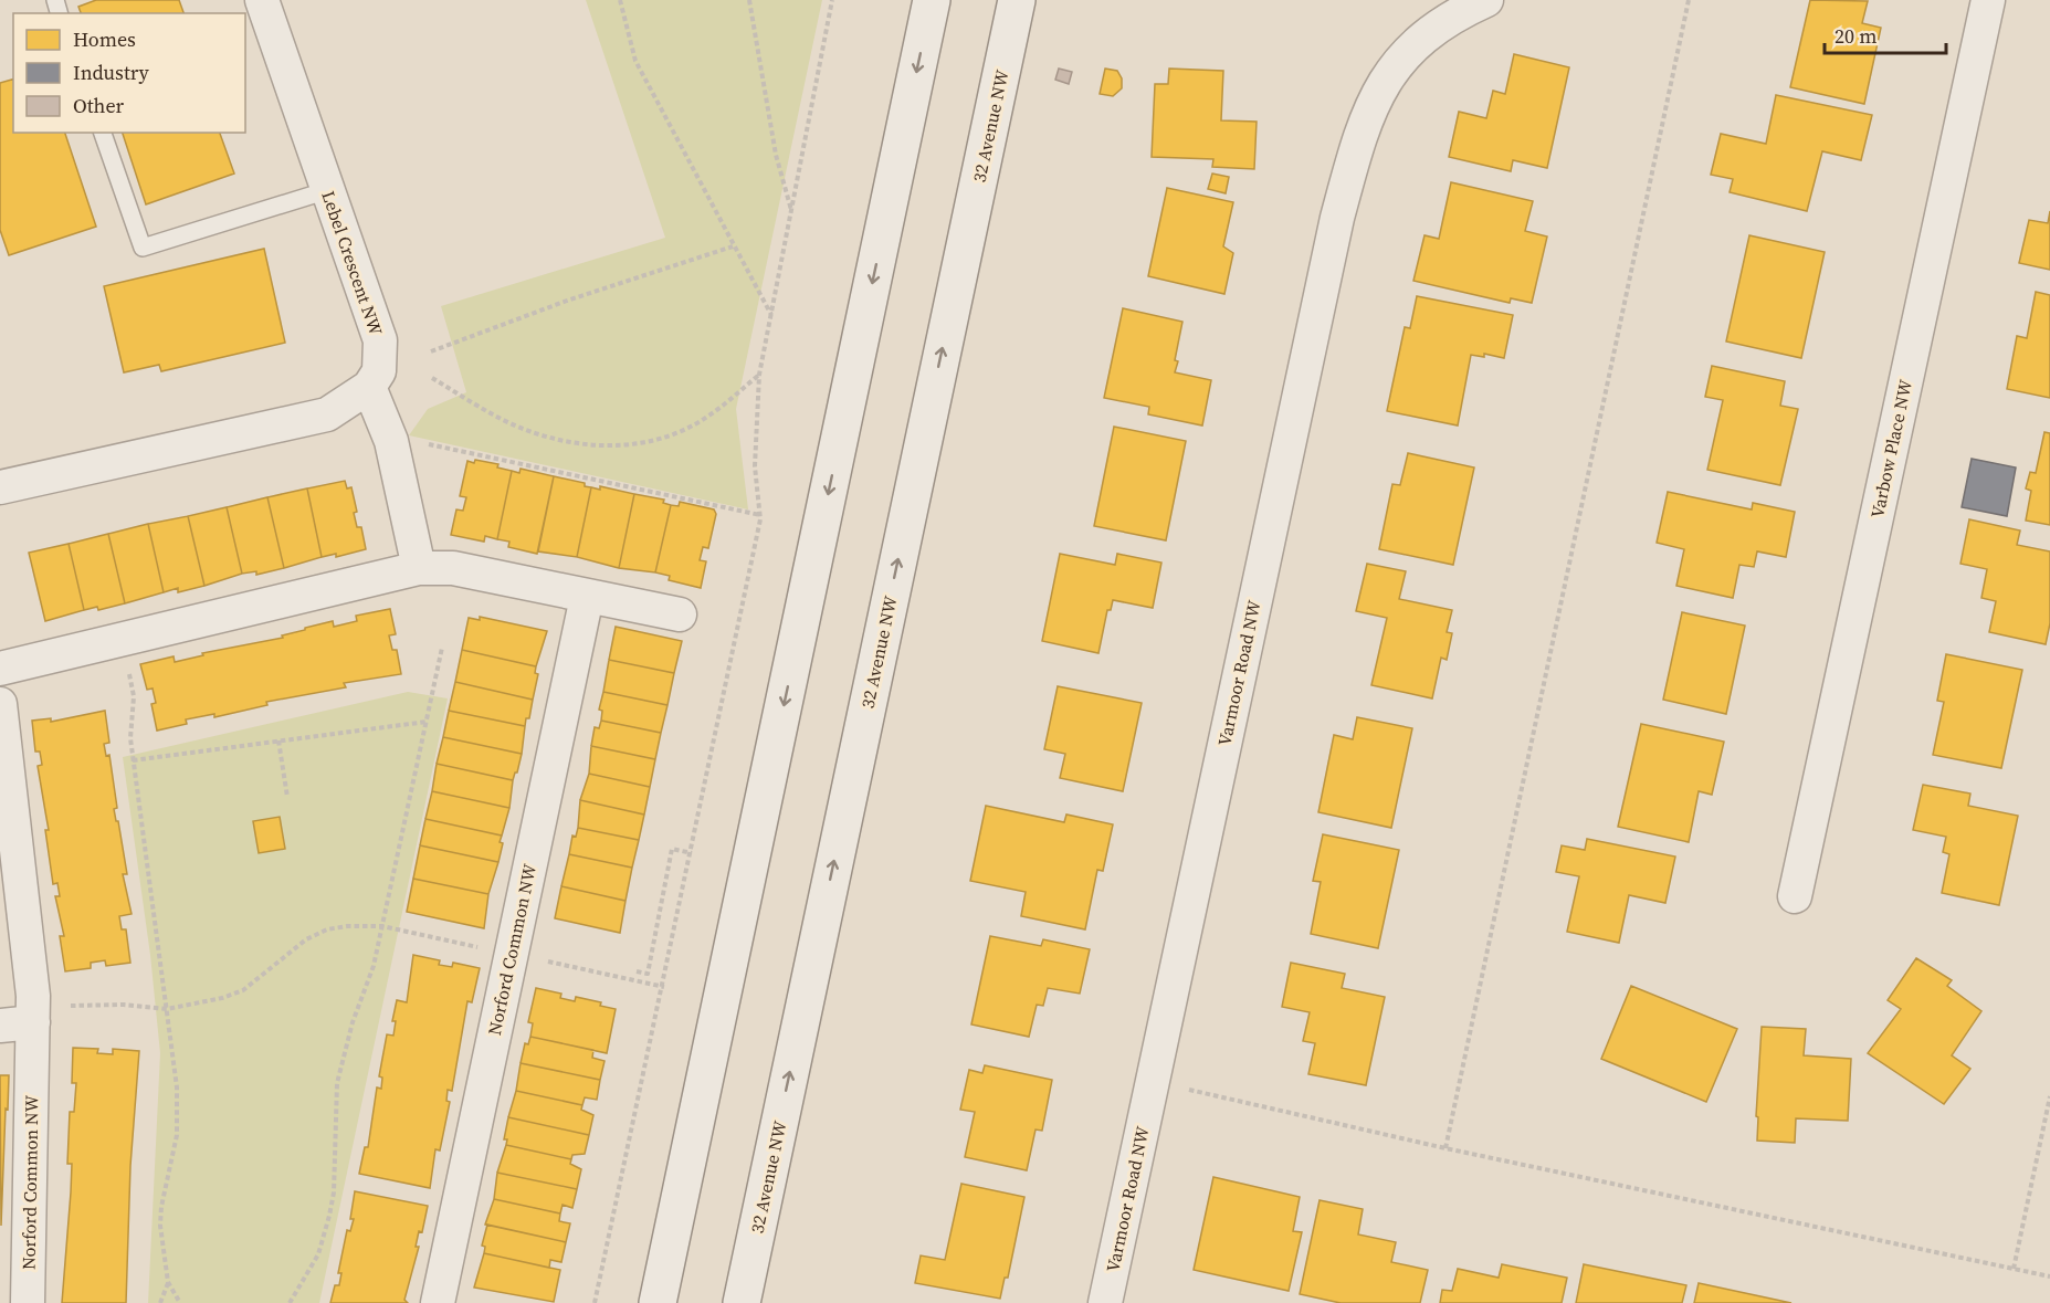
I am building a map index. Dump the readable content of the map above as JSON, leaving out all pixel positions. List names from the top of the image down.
{
  "streets": {
    "main road": ["32 Avenue NW"],
    "street": [
      "Lebel Crescent NW",
      "Varbow Place NW",
      "Varmoor Road NW",
      "Norford Common NW"
    ]
  },
  "legend": ["Homes", "Industry", "Other"],
  "scale_bar": "20 m"
}
